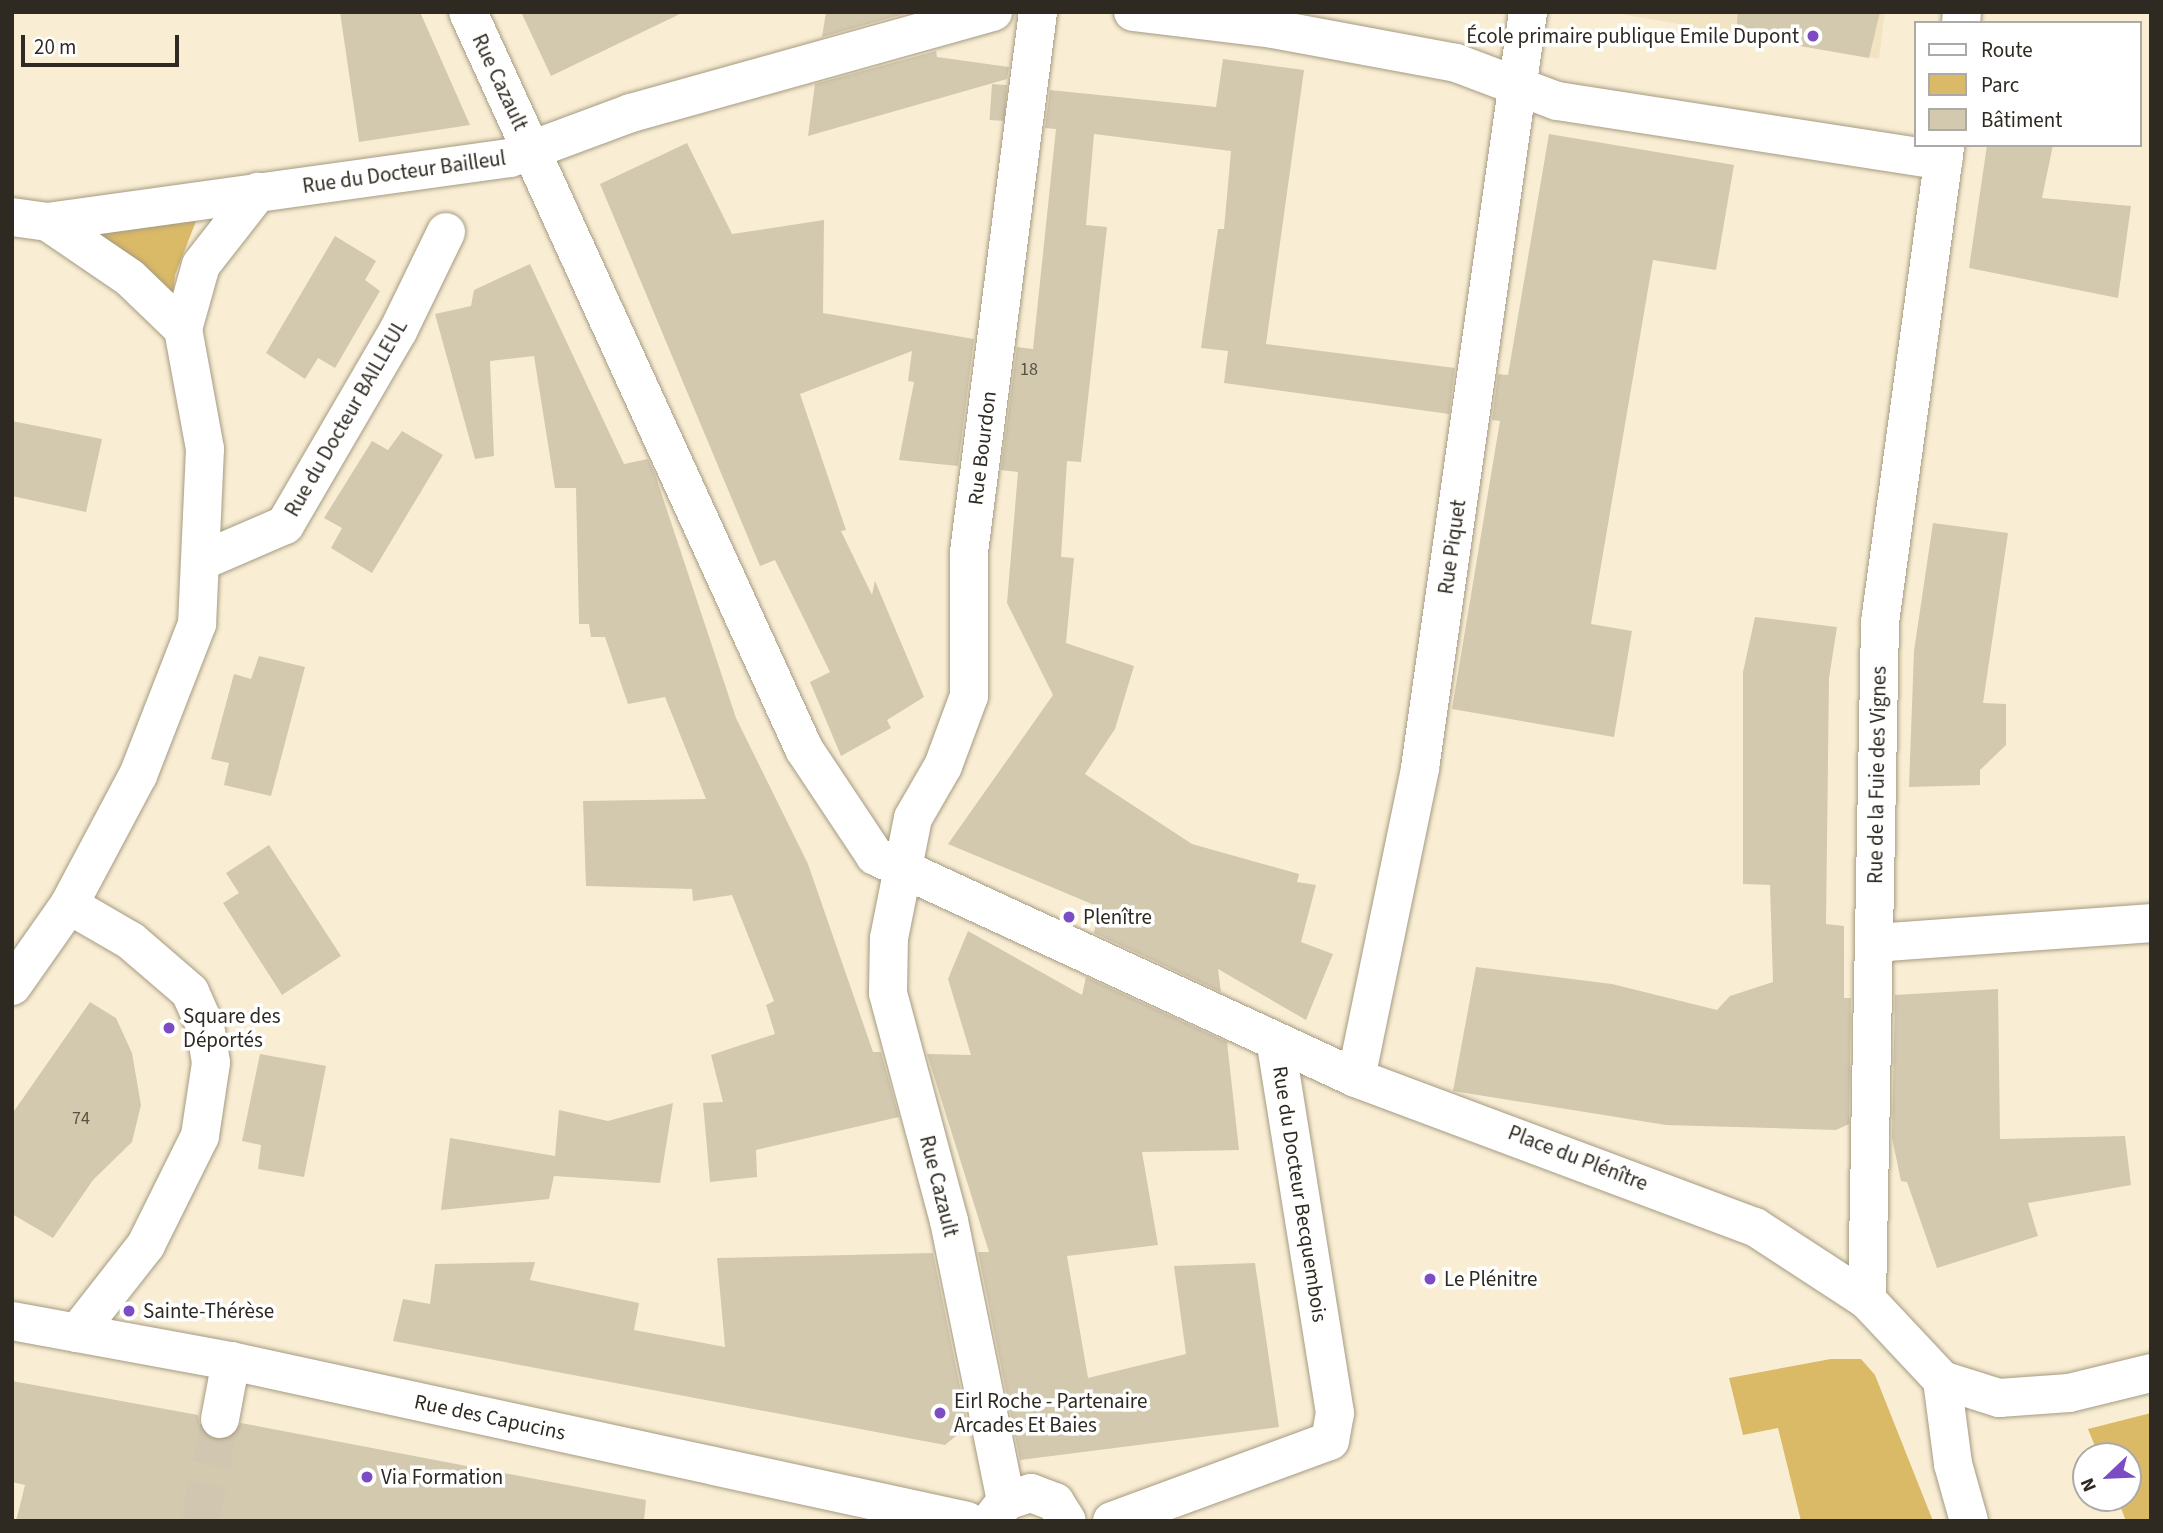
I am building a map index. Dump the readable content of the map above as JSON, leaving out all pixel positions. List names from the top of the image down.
{
  "streets": {
    "street": [
      "Rue Cazault",
      "Rue du Docteur Bailleul",
      "Rue du Docteur BAILLEUL",
      "Rue Bourdon",
      "Rue Piquet",
      "Rue de la Fuie des Vignes",
      "Place du Plénître",
      "Rue du Docteur Becquembois",
      "Rue des Capucins"
    ]
  },
  "crossings": [
    ["Rue Cazault", "Rue du Docteur Bailleul"],
    ["Rue Cazault", "Rue Bourdon"],
    ["Rue Cazault", "Rue du Docteur Becquembois"],
    ["Rue Bourdon", "Rue du Docteur Becquembois"],
    ["Rue Piquet", "Place du Plénître"],
    ["Rue de la Fuie des Vignes", "Place du Plénître"],
    ["Place du Plénître", "Rue du Docteur Becquembois"]
  ],
  "places": [
    "École primaire publique Emile Dupont",
    "Plenître",
    "Square des Déportés",
    "Le Plénitre",
    "Sainte-Thérèse",
    "Eirl Roche - Partenaire Arcades Et Baies",
    "Via Formation"
  ],
  "house_numbers": ["18", "74"],
  "legend": ["Route", "Parc", "Bâtiment"],
  "scale_bar": "20 m",
  "north": "bottom left"
}
